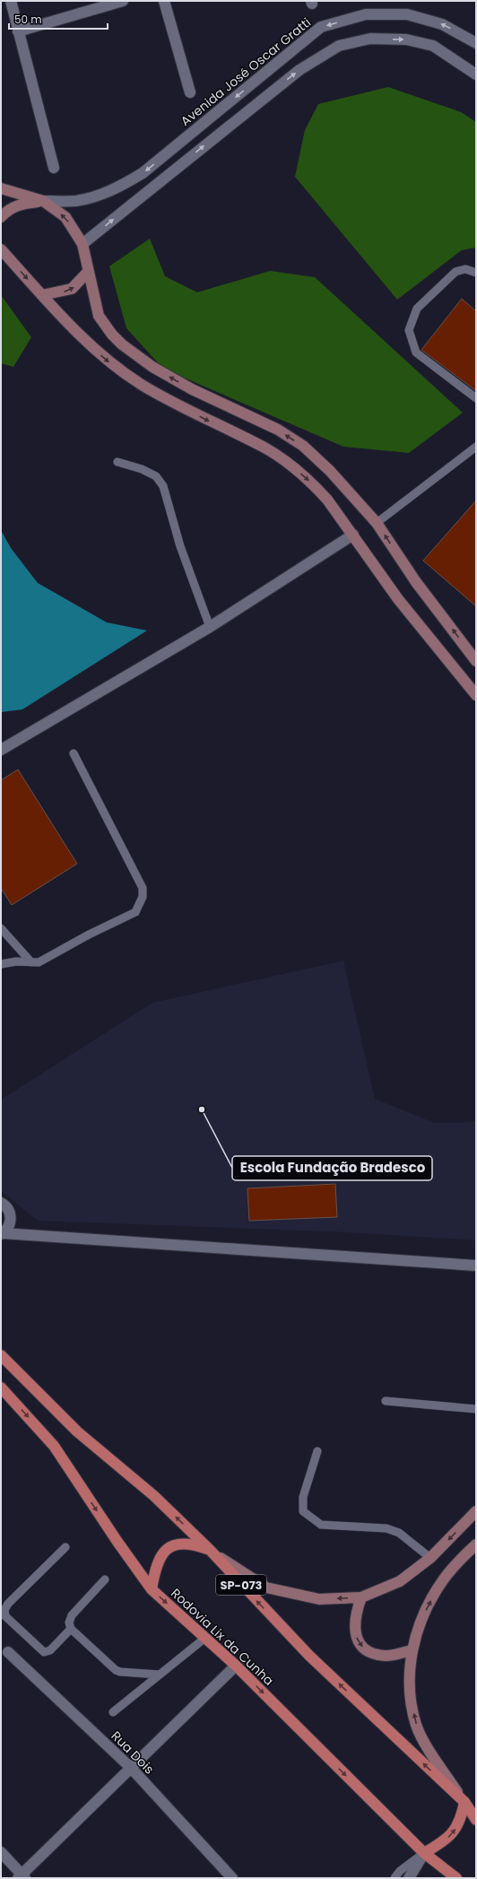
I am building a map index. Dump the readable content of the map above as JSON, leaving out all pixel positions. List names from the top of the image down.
{
  "streets": {
    "main road": ["SP-073", "Rodovia Lix da Cunha"],
    "street": ["Avenida José Oscar Gratti", "Rua Dois"]
  },
  "places": ["Escola Fundação Bradesco"],
  "scale_bar": "50 m"
}
